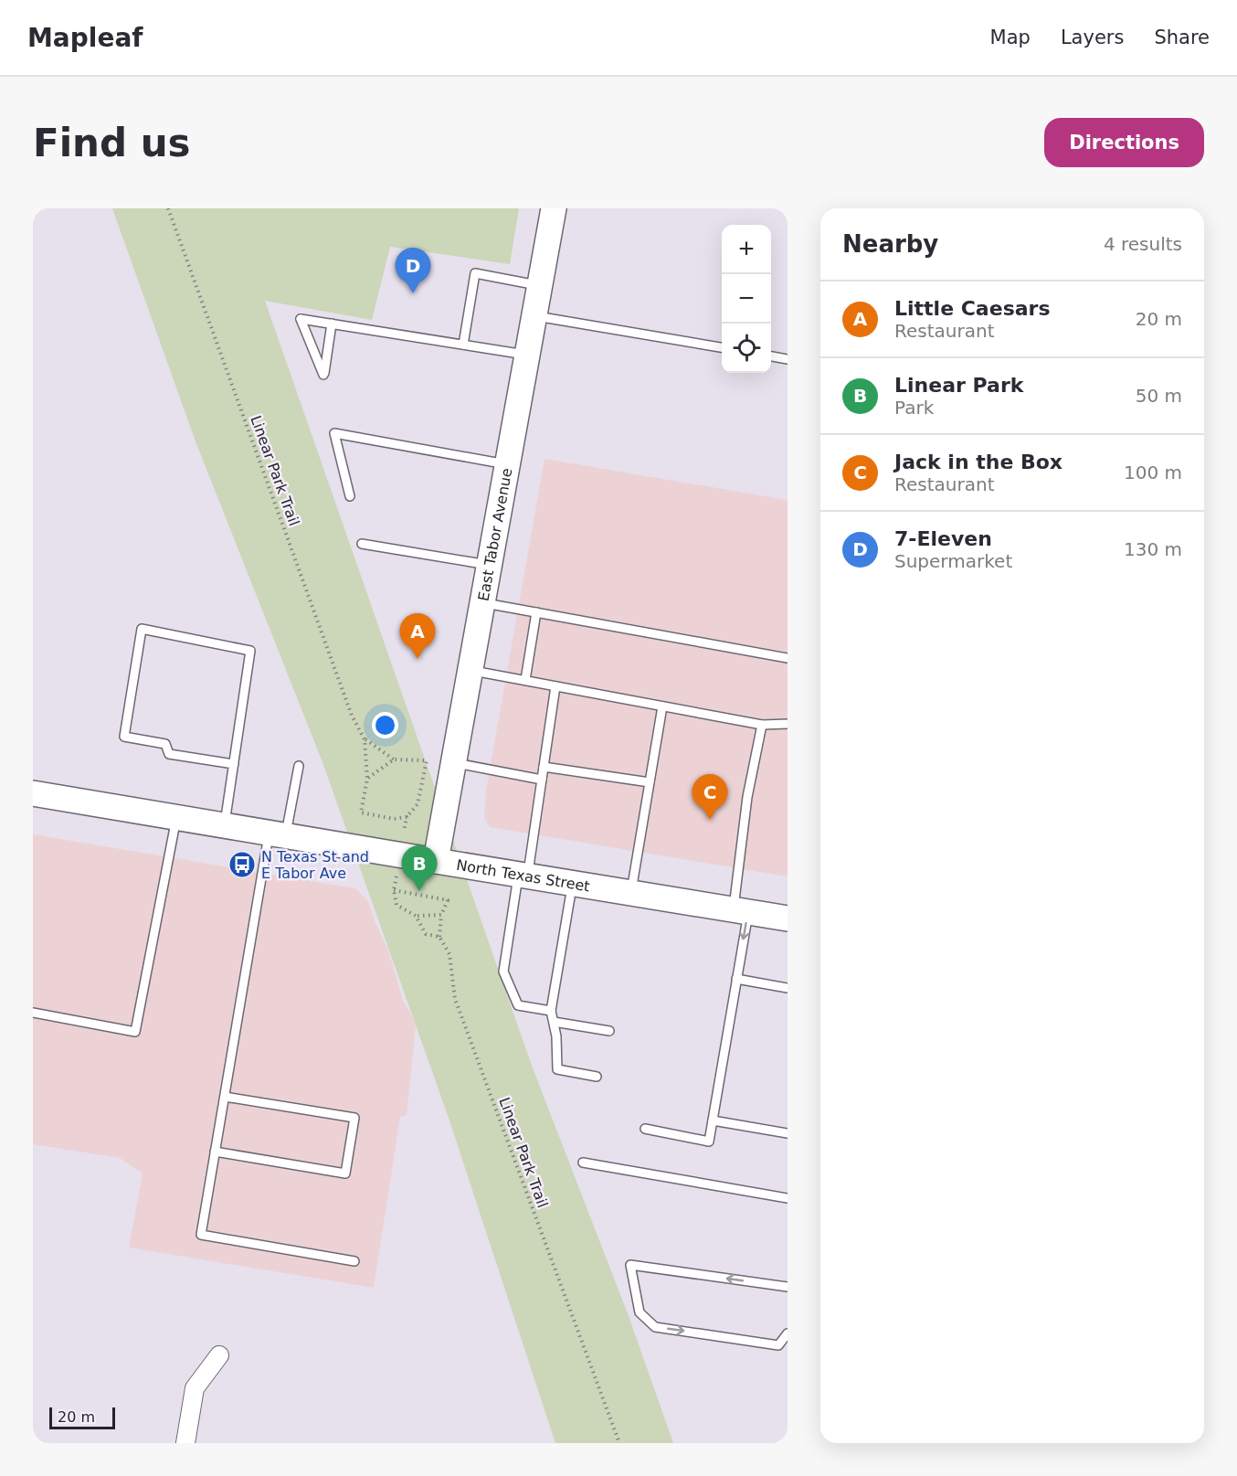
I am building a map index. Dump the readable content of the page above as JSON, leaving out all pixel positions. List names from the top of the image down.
{
  "streets": {
    "main road": ["East Tabor Avenue", "North Texas Street"],
    "path": ["Linear Park Trail"]
  },
  "crossings": [
    ["East Tabor Avenue", "North Texas Street"]
  ],
  "places": {
    "bus stop": ["N Texas St and E Tabor Ave"]
  },
  "scale_bar": "20 m",
  "page": {
    "header": "Mapleaf",
    "nav": ["Map", "Layers", "Share"],
    "buttons": "Directions",
    "title": "Find us",
    "heading": ["Nearby", "4 results"],
    "map_buttons": ["+", "−"],
    "pins": [
      "D",
      "A",
      "C",
      "B"
    ],
    "list": [
      {
        "mark": "A",
        "name": "Little Caesars",
        "note": "Restaurant",
        "value": "20 m"
      },
      {
        "mark": "B",
        "name": "Linear Park",
        "note": "Park",
        "value": "50 m"
      },
      {
        "mark": "C",
        "name": "Jack in the Box",
        "note": "Restaurant",
        "value": "100 m"
      },
      {
        "mark": "D",
        "name": "7-Eleven",
        "note": "Supermarket",
        "value": "130 m"
      }
    ],
    "scale": "20 m"
  }
}
